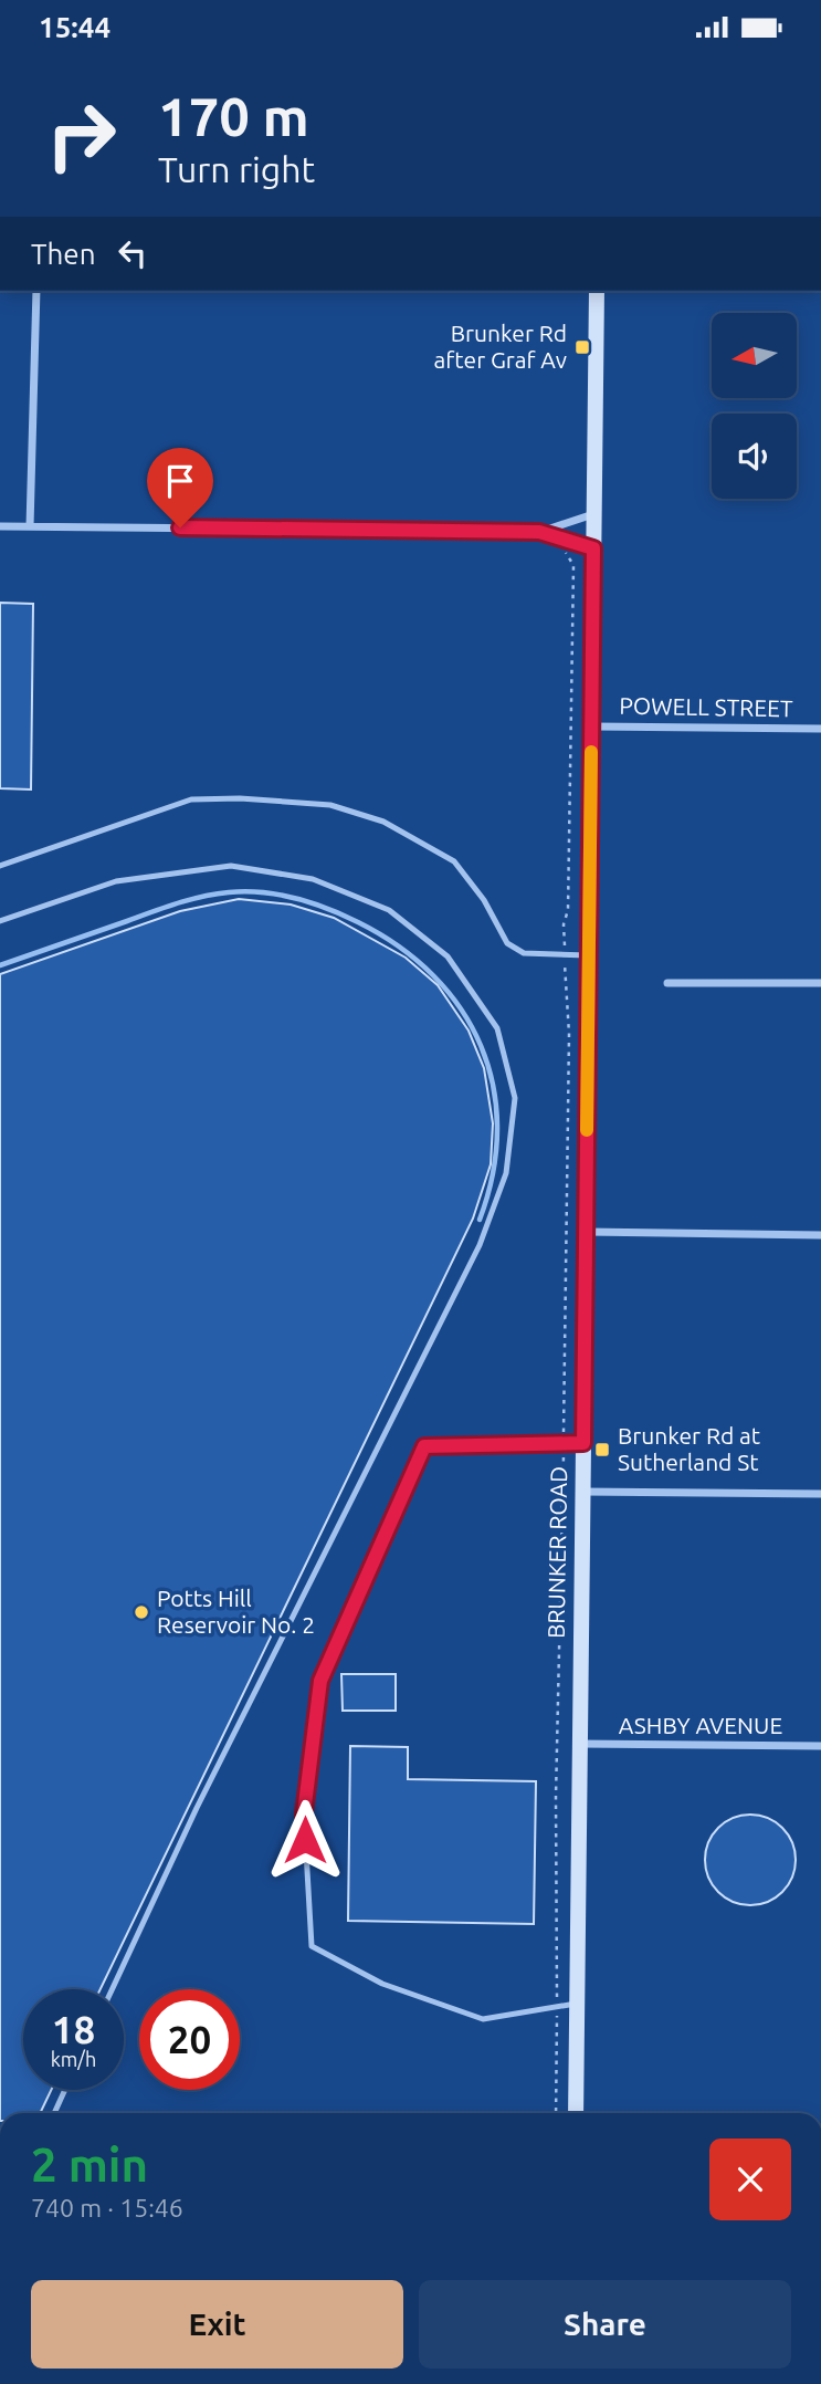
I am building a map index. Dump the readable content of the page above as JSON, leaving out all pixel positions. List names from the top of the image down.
{
  "streets": {
    "main road": ["BRUNKER ROAD"],
    "street": ["POWELL STREET", "ASHBY AVENUE"]
  },
  "crossings": [
    ["POWELL STREET", "BRUNKER ROAD"],
    ["BRUNKER ROAD", "ASHBY AVENUE"]
  ],
  "places": {
    "transit": ["Brunker Rd after Graf Av", "Brunker Rd at Sutherland St"],
    "other": ["Potts Hill Reservoir No. 2"]
  },
  "north": "left",
  "page": {
    "status": "15:44",
    "turn": ["170 m", "Turn right"],
    "then": "Then",
    "speed": "18 km/h",
    "limit": "20",
    "heading": ["2 min", "740 m · 15:46"],
    "buttons": ["Exit", "Share"]
  }
}
